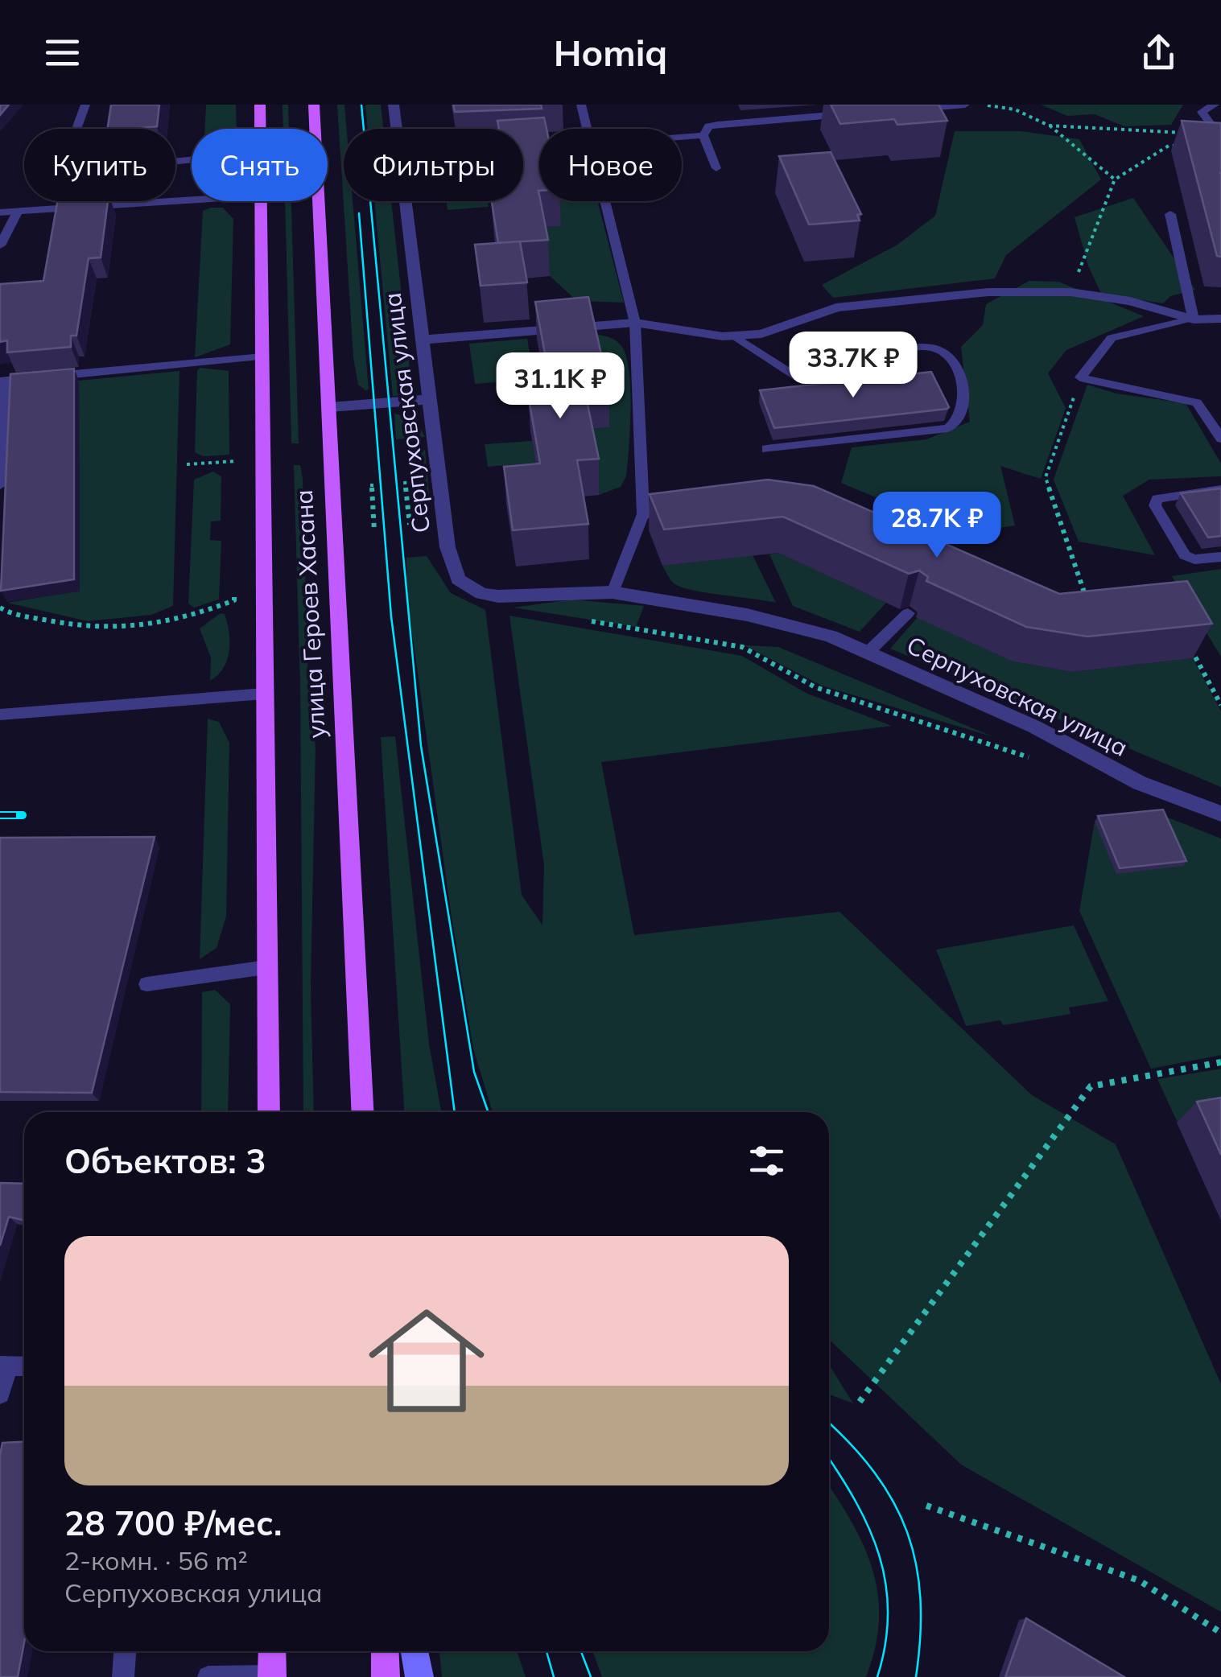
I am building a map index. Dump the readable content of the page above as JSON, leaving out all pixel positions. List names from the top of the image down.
{
  "streets": {
    "main road": ["улица Героев Хасана"],
    "street": ["Серпуховская улица"]
  },
  "page": {
    "header": "Homiq",
    "chip": [
      "Купить",
      "Снять",
      "Фильтры",
      "Новое"
    ],
    "price": ["33.7K ₽", "31.1K ₽", "28.7K ₽"],
    "heading": "Объектов: 3",
    "list": [
      {
        "name": "28 700 ₽/мес.",
        "note": "2-комн. · 56 m² · Серпуховская улица"
      }
    ]
  }
}
